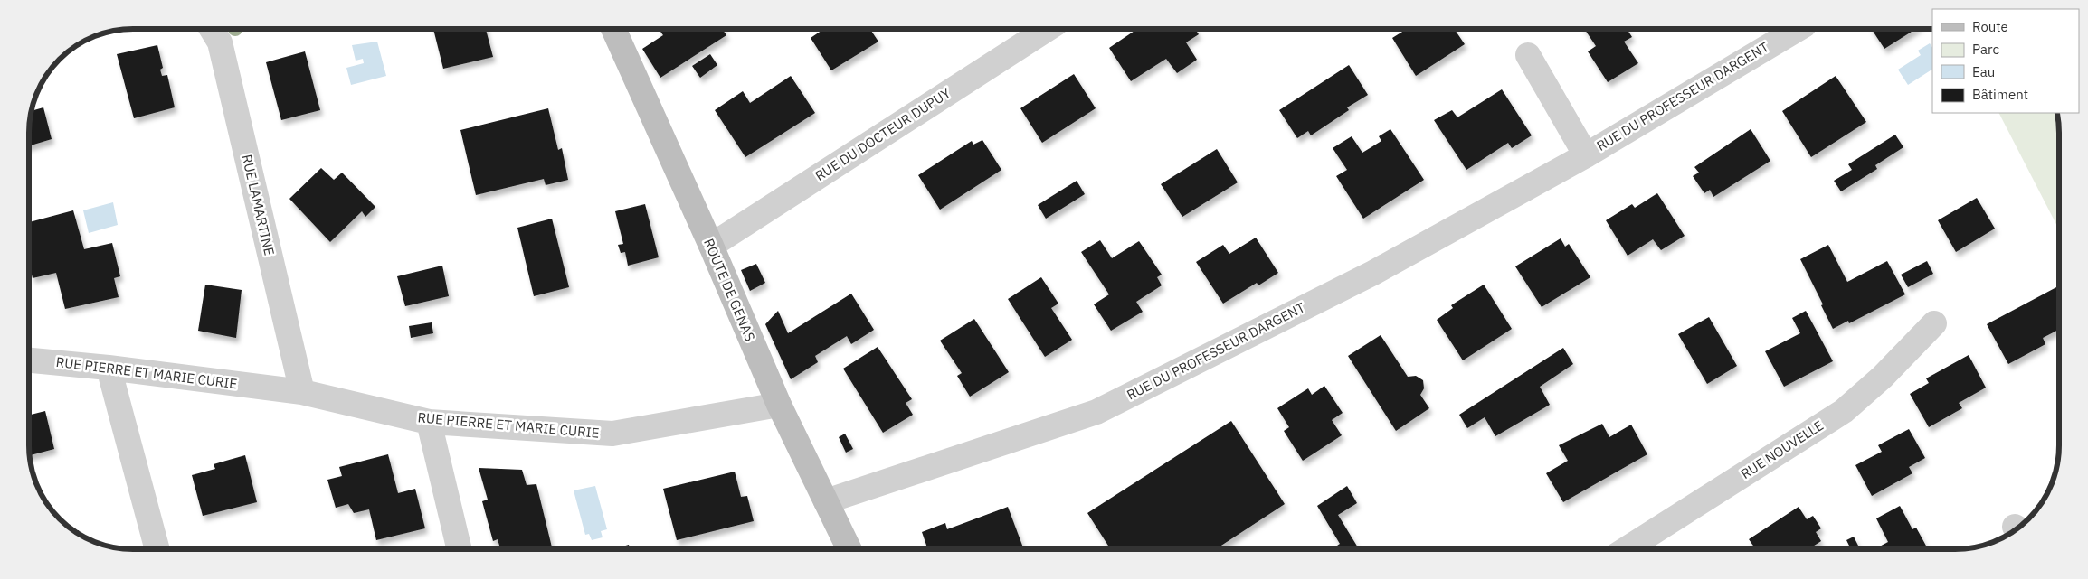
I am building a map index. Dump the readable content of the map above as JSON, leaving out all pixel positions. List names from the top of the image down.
{
  "streets": {
    "street": [
      "RUE DU PROFESSEUR DARGENT",
      "RUE DU DOCTEUR DUPUY",
      "RUE LAMARTINE",
      "ROUTE DE GENAS",
      "RUE PIERRE ET MARIE CURIE",
      "RUE NOUVELLE"
    ]
  },
  "crossings": [
    ["RUE DU PROFESSEUR DARGENT", "ROUTE DE GENAS"],
    ["RUE DU DOCTEUR DUPUY", "ROUTE DE GENAS"],
    ["RUE LAMARTINE", "RUE PIERRE ET MARIE CURIE"],
    ["ROUTE DE GENAS", "RUE PIERRE ET MARIE CURIE"]
  ],
  "legend": [
    "Route",
    "Parc",
    "Eau",
    "Bâtiment"
  ]
}
